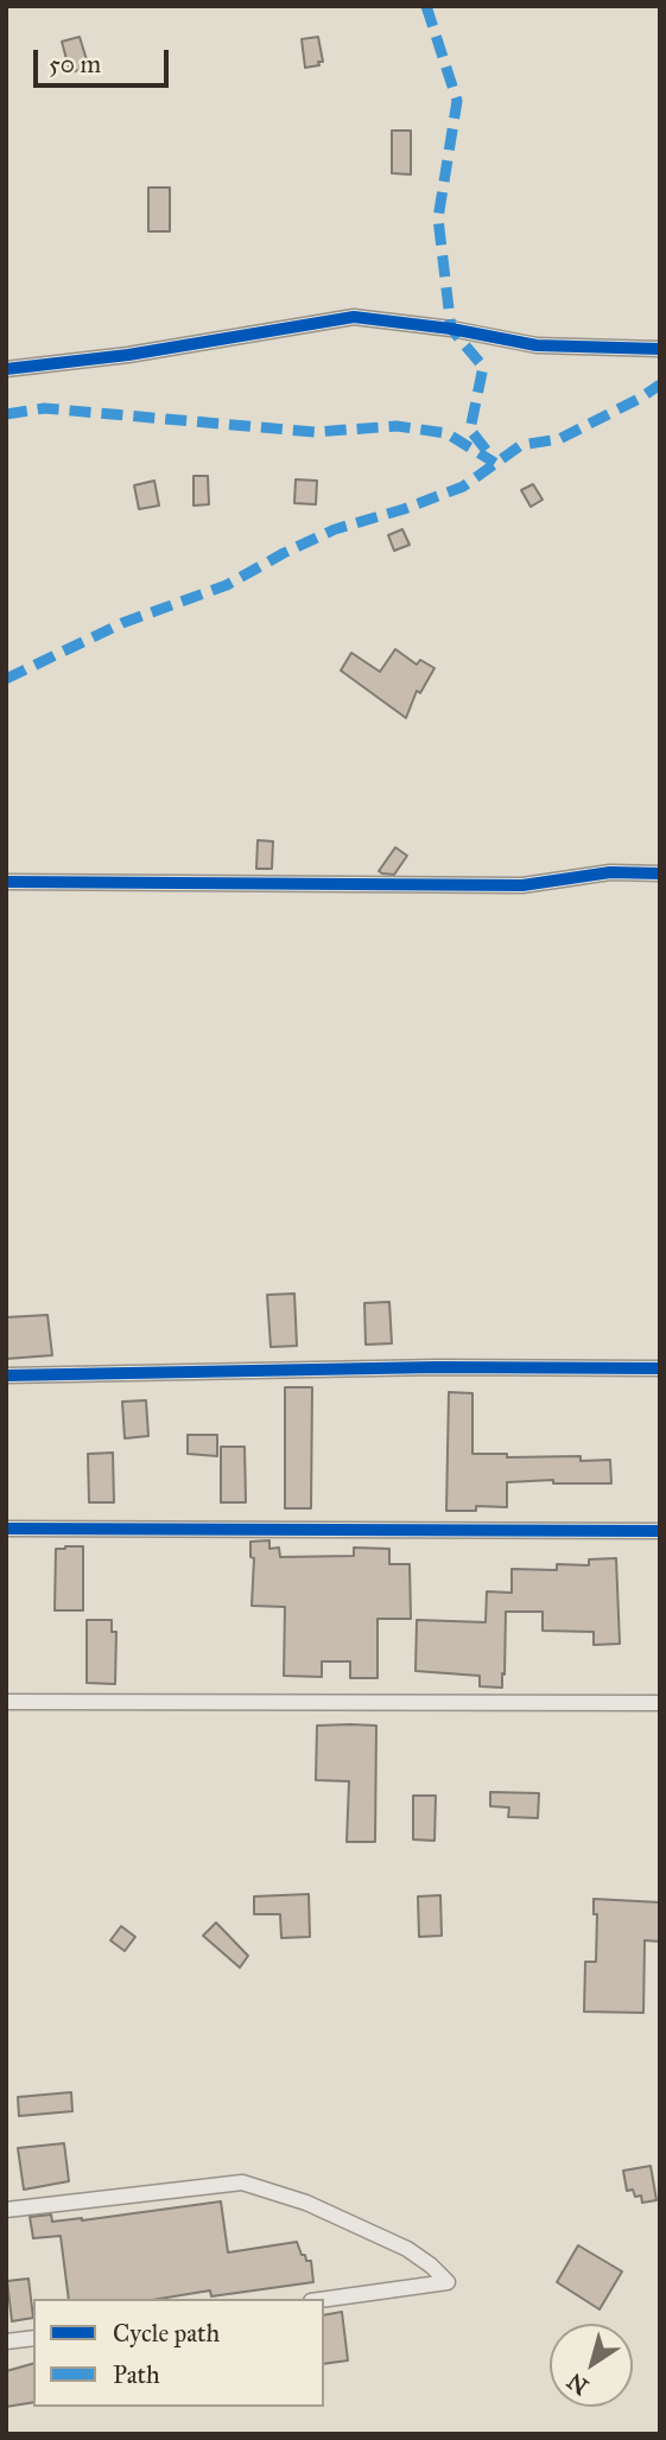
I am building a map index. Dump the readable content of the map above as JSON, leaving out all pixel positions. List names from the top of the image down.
{
  "legend": ["Cycle path", "Path"],
  "scale_bar": "50 m",
  "north": "bottom left"
}
